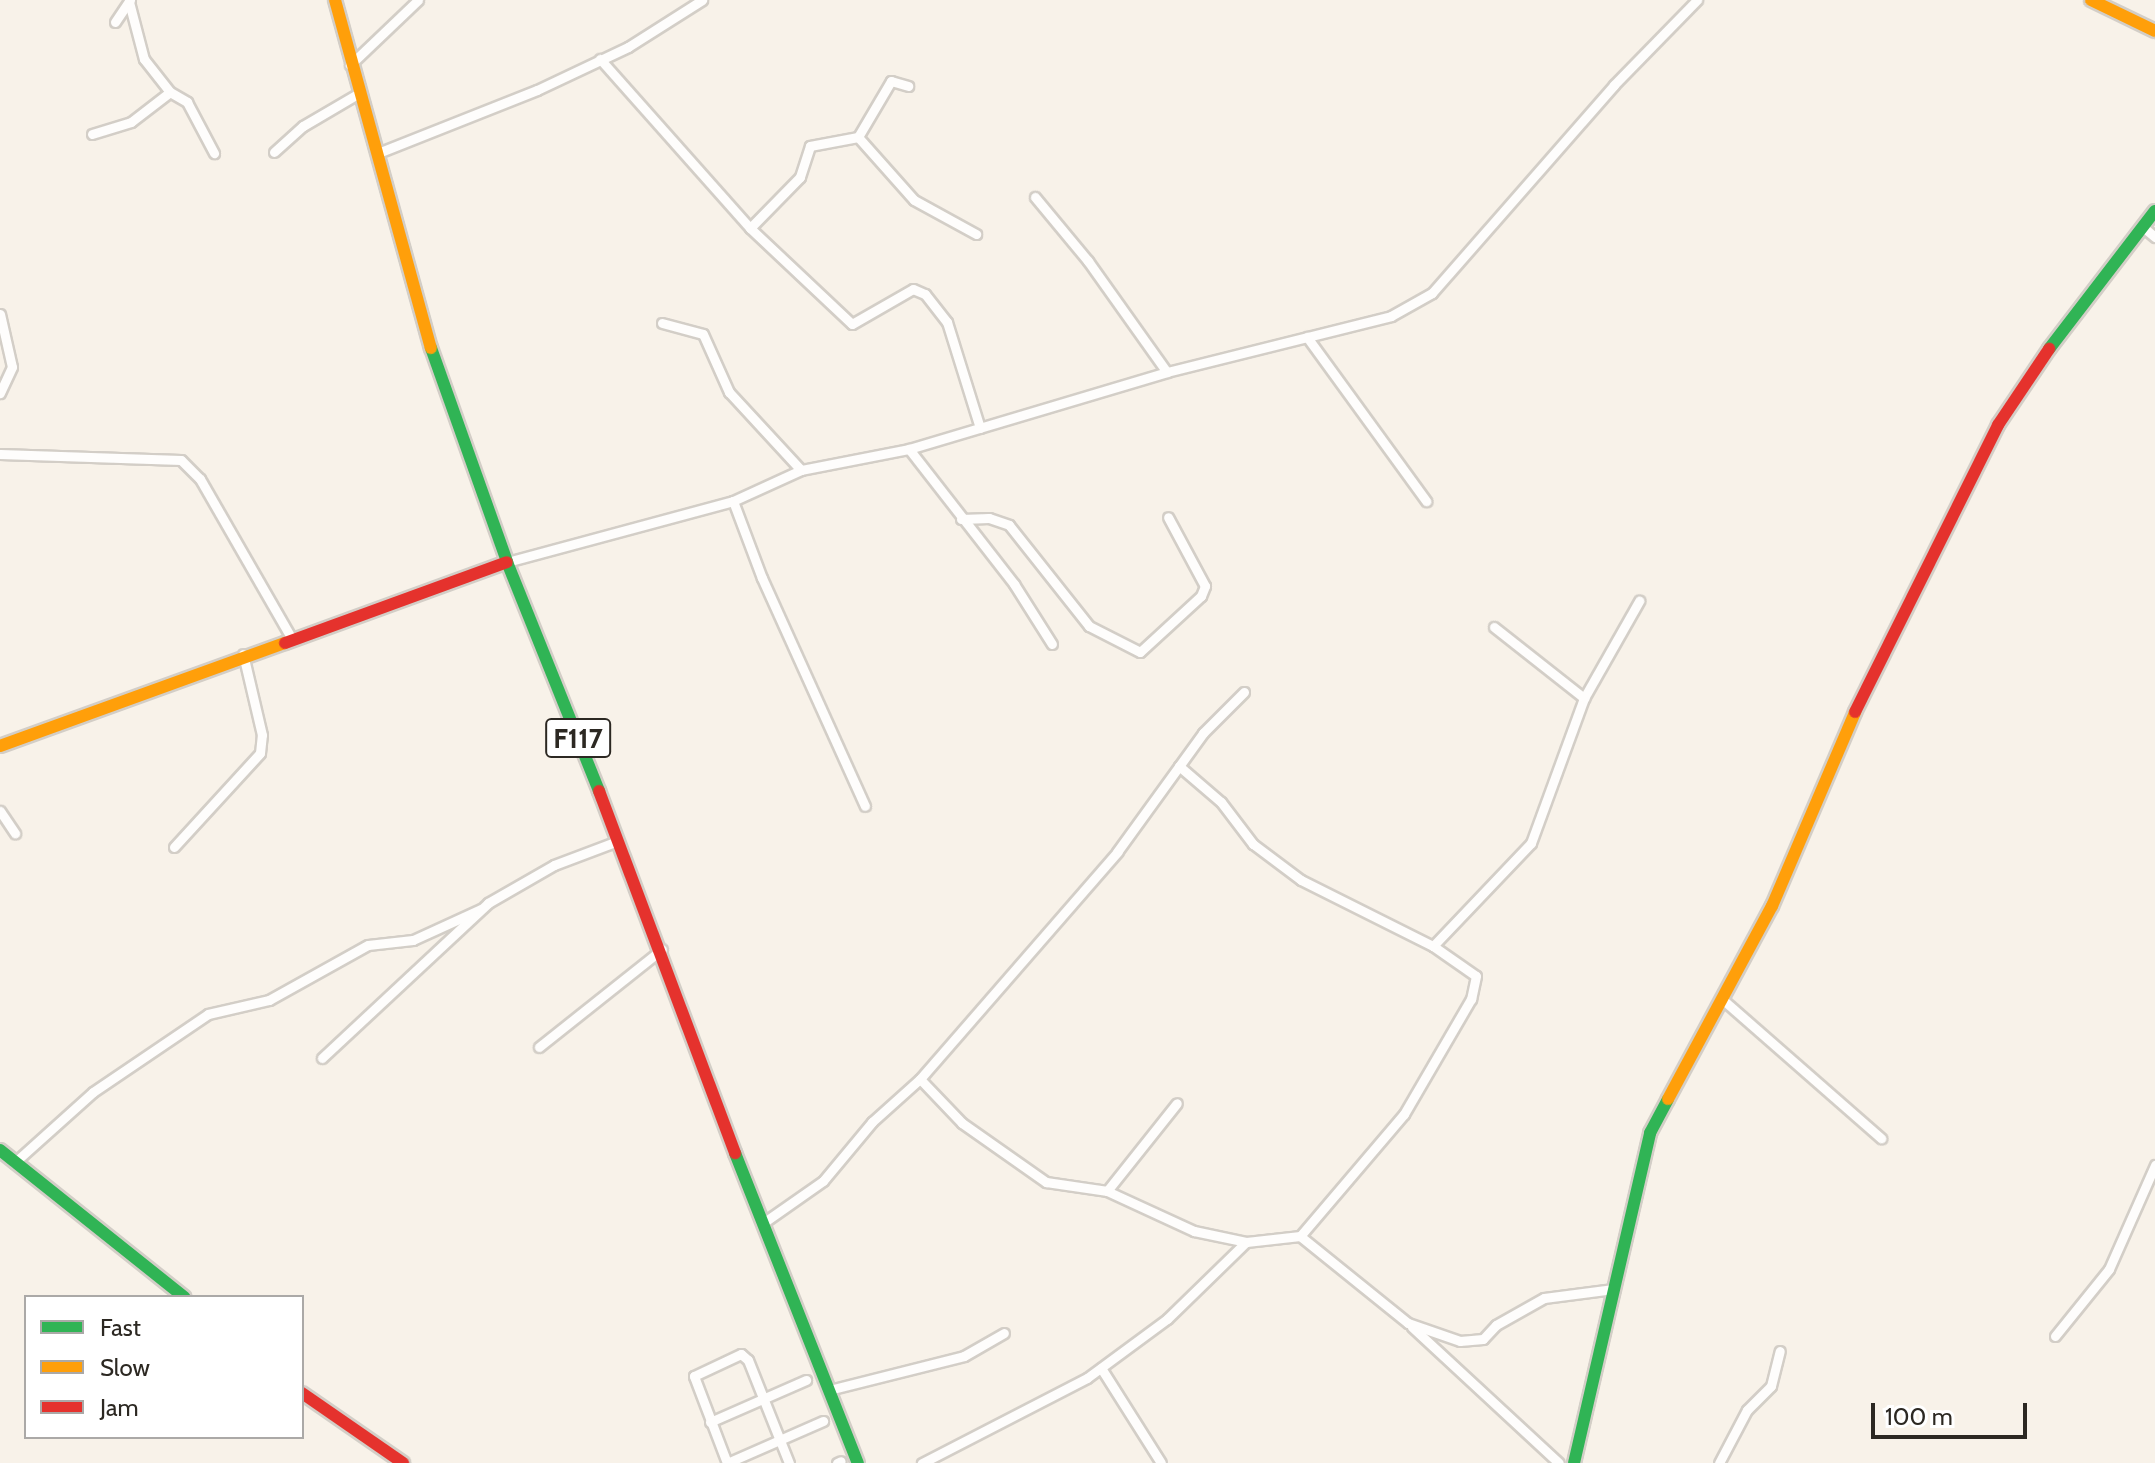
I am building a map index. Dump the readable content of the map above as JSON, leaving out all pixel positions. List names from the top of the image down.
{
  "streets": {
    "main road": ["F117"]
  },
  "legend": ["Fast", "Slow", "Jam"],
  "scale_bar": "100 m"
}
